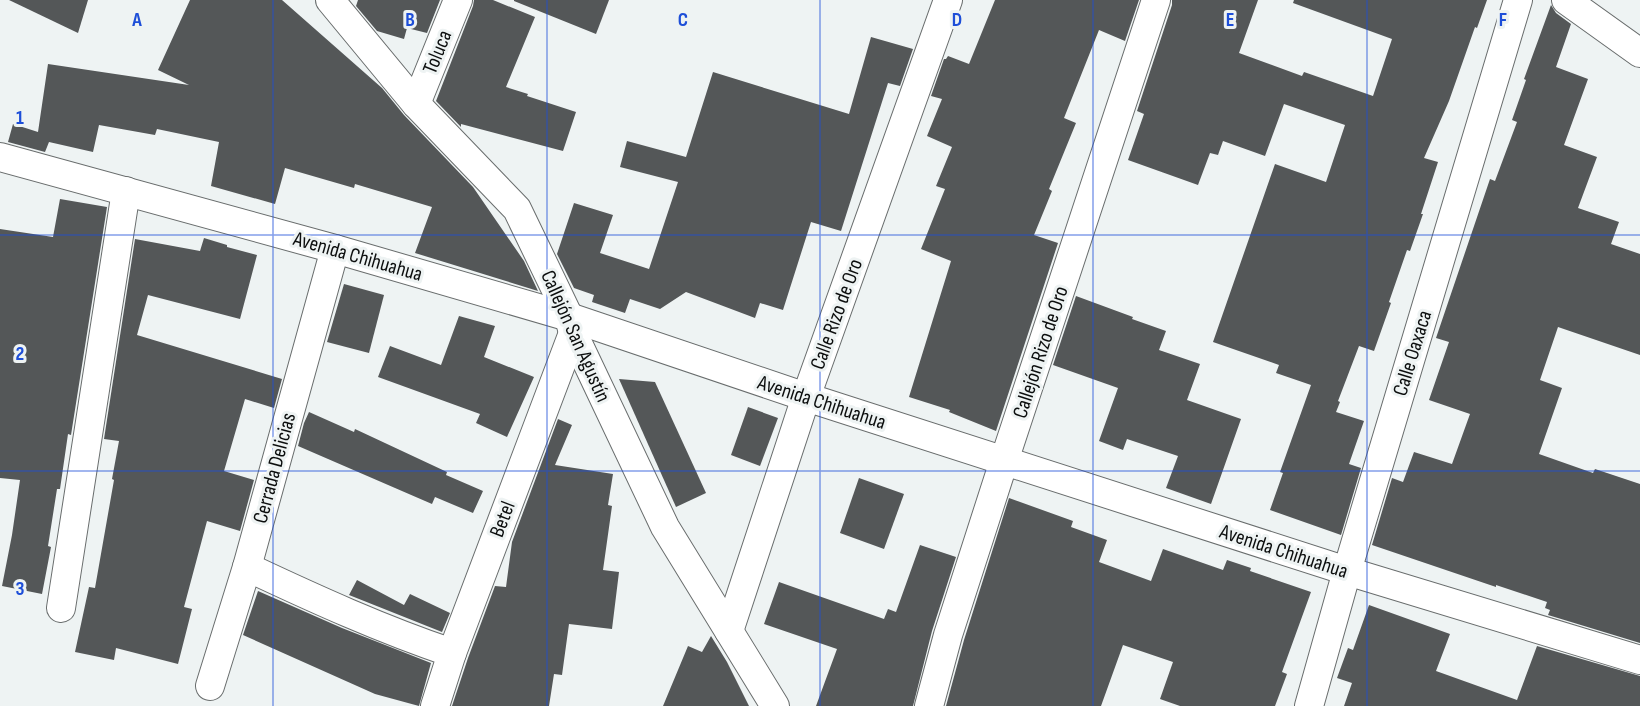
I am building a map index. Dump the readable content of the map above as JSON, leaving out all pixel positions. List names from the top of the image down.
{
  "streets": {
    "street": [
      "Toluca",
      "Avenida Chihuahua",
      "Calle Rizo de Oro",
      "Callejón San Agustín",
      "Callejón Rizo de Oro",
      "Calle Oaxaca",
      "Cerrada Delicias",
      "Betel"
    ]
  },
  "crossings": [
    ["Toluca", "Callejón San Agustín"],
    ["Avenida Chihuahua", "Calle Rizo de Oro"],
    ["Avenida Chihuahua", "Callejón San Agustín"],
    ["Avenida Chihuahua", "Callejón Rizo de Oro"],
    ["Avenida Chihuahua", "Calle Oaxaca"],
    ["Avenida Chihuahua", "Cerrada Delicias"],
    ["Avenida Chihuahua", "Betel"],
    ["Calle Rizo de Oro", "Callejón San Agustín"],
    ["Callejón San Agustín", "Betel"]
  ],
  "grid": {
    "columns": [
      "A",
      "B",
      "C",
      "D",
      "E",
      "F"
    ],
    "rows": ["1", "2", "3"]
  }
}
